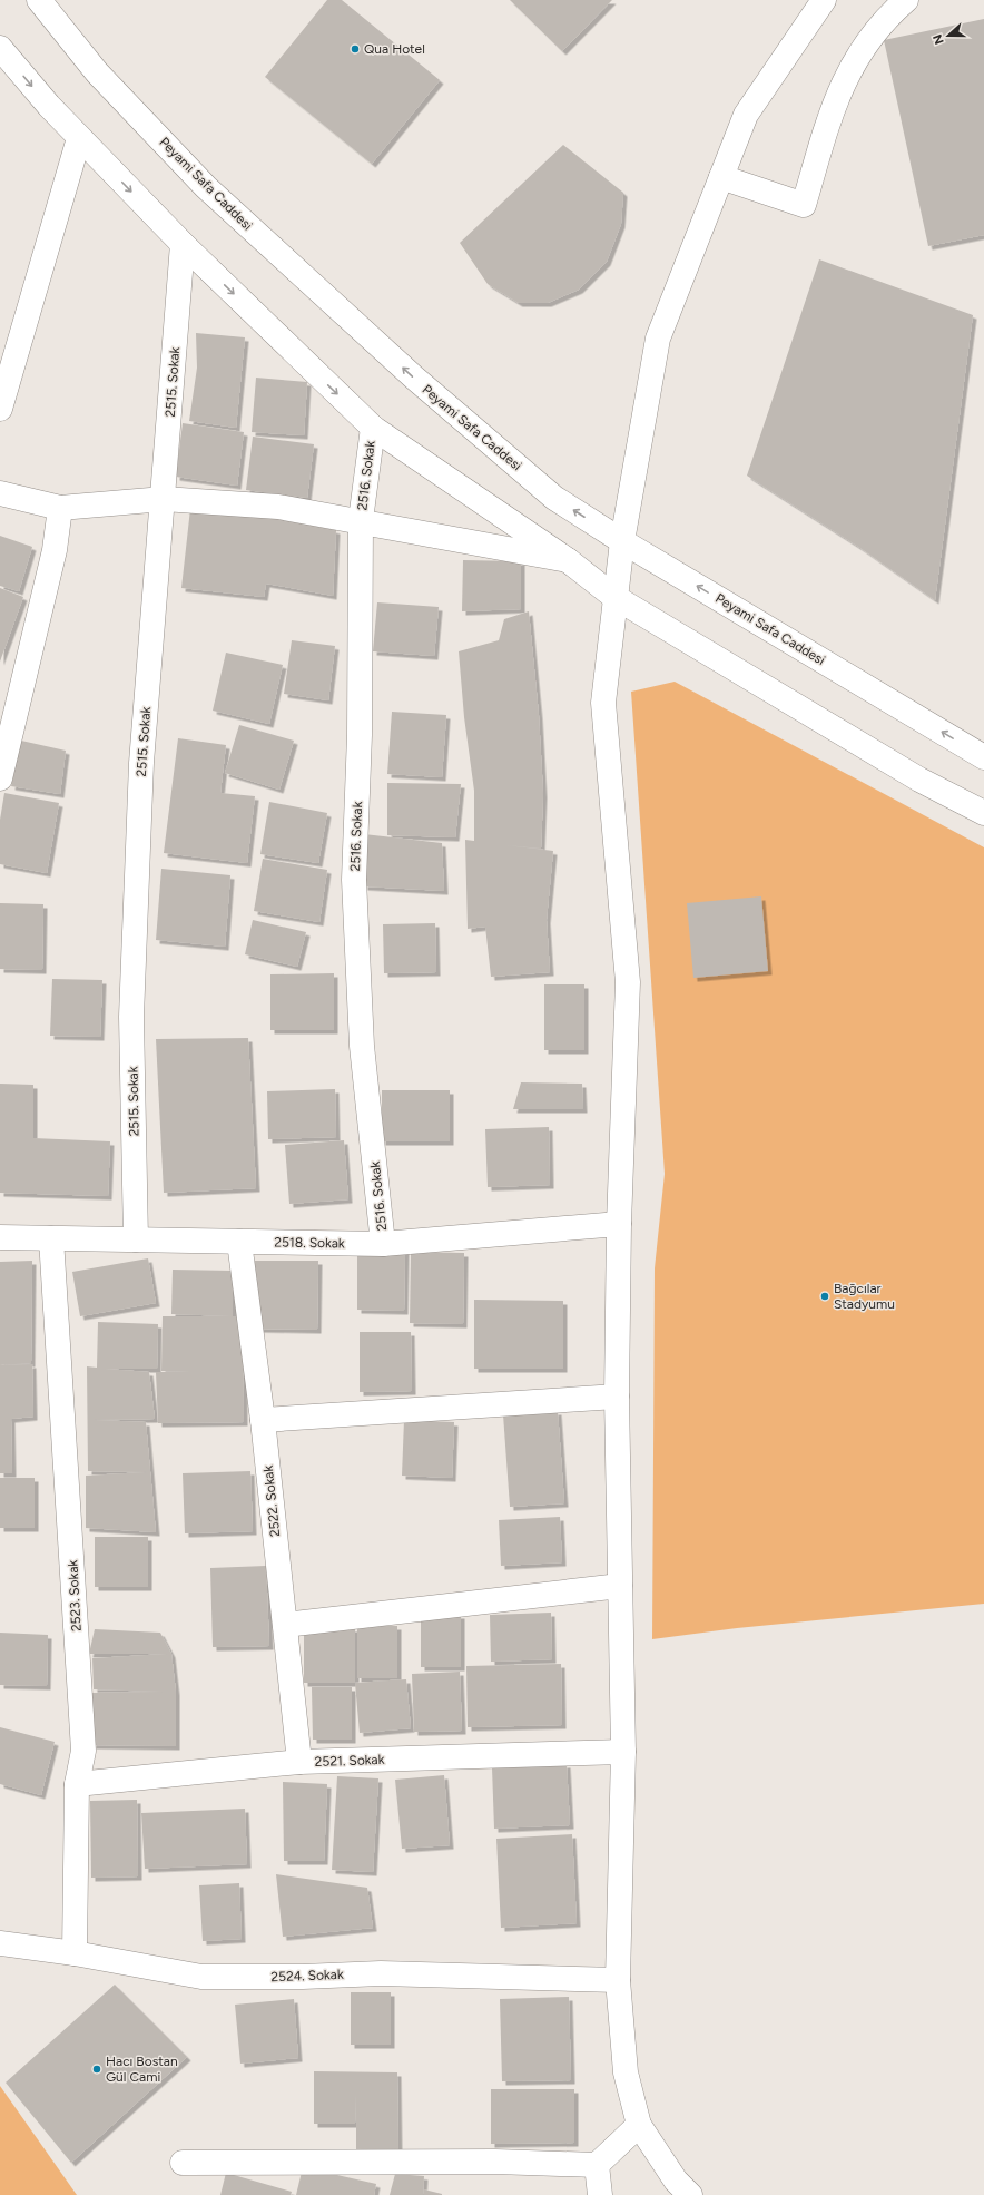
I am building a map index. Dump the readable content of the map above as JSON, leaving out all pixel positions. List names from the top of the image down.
{
  "streets": {
    "street": [
      "Peyami Safa Caddesi",
      "2515. Sokak",
      "2516. Sokak",
      "2518. Sokak",
      "2522. Sokak",
      "2523. Sokak",
      "2521. Sokak",
      "2524. Sokak"
    ]
  },
  "crossings": [
    ["2515. Sokak", "2518. Sokak"],
    ["2516. Sokak", "2518. Sokak"],
    ["2518. Sokak", "2522. Sokak"],
    ["2518. Sokak", "2523. Sokak"],
    ["2522. Sokak", "2521. Sokak"],
    ["2523. Sokak", "2521. Sokak"],
    ["2523. Sokak", "2524. Sokak"]
  ],
  "places": ["Qua Hotel", "Bağcılar Stadyumu", "Hacı Bostan Gül Cami"],
  "north": "left"
}
